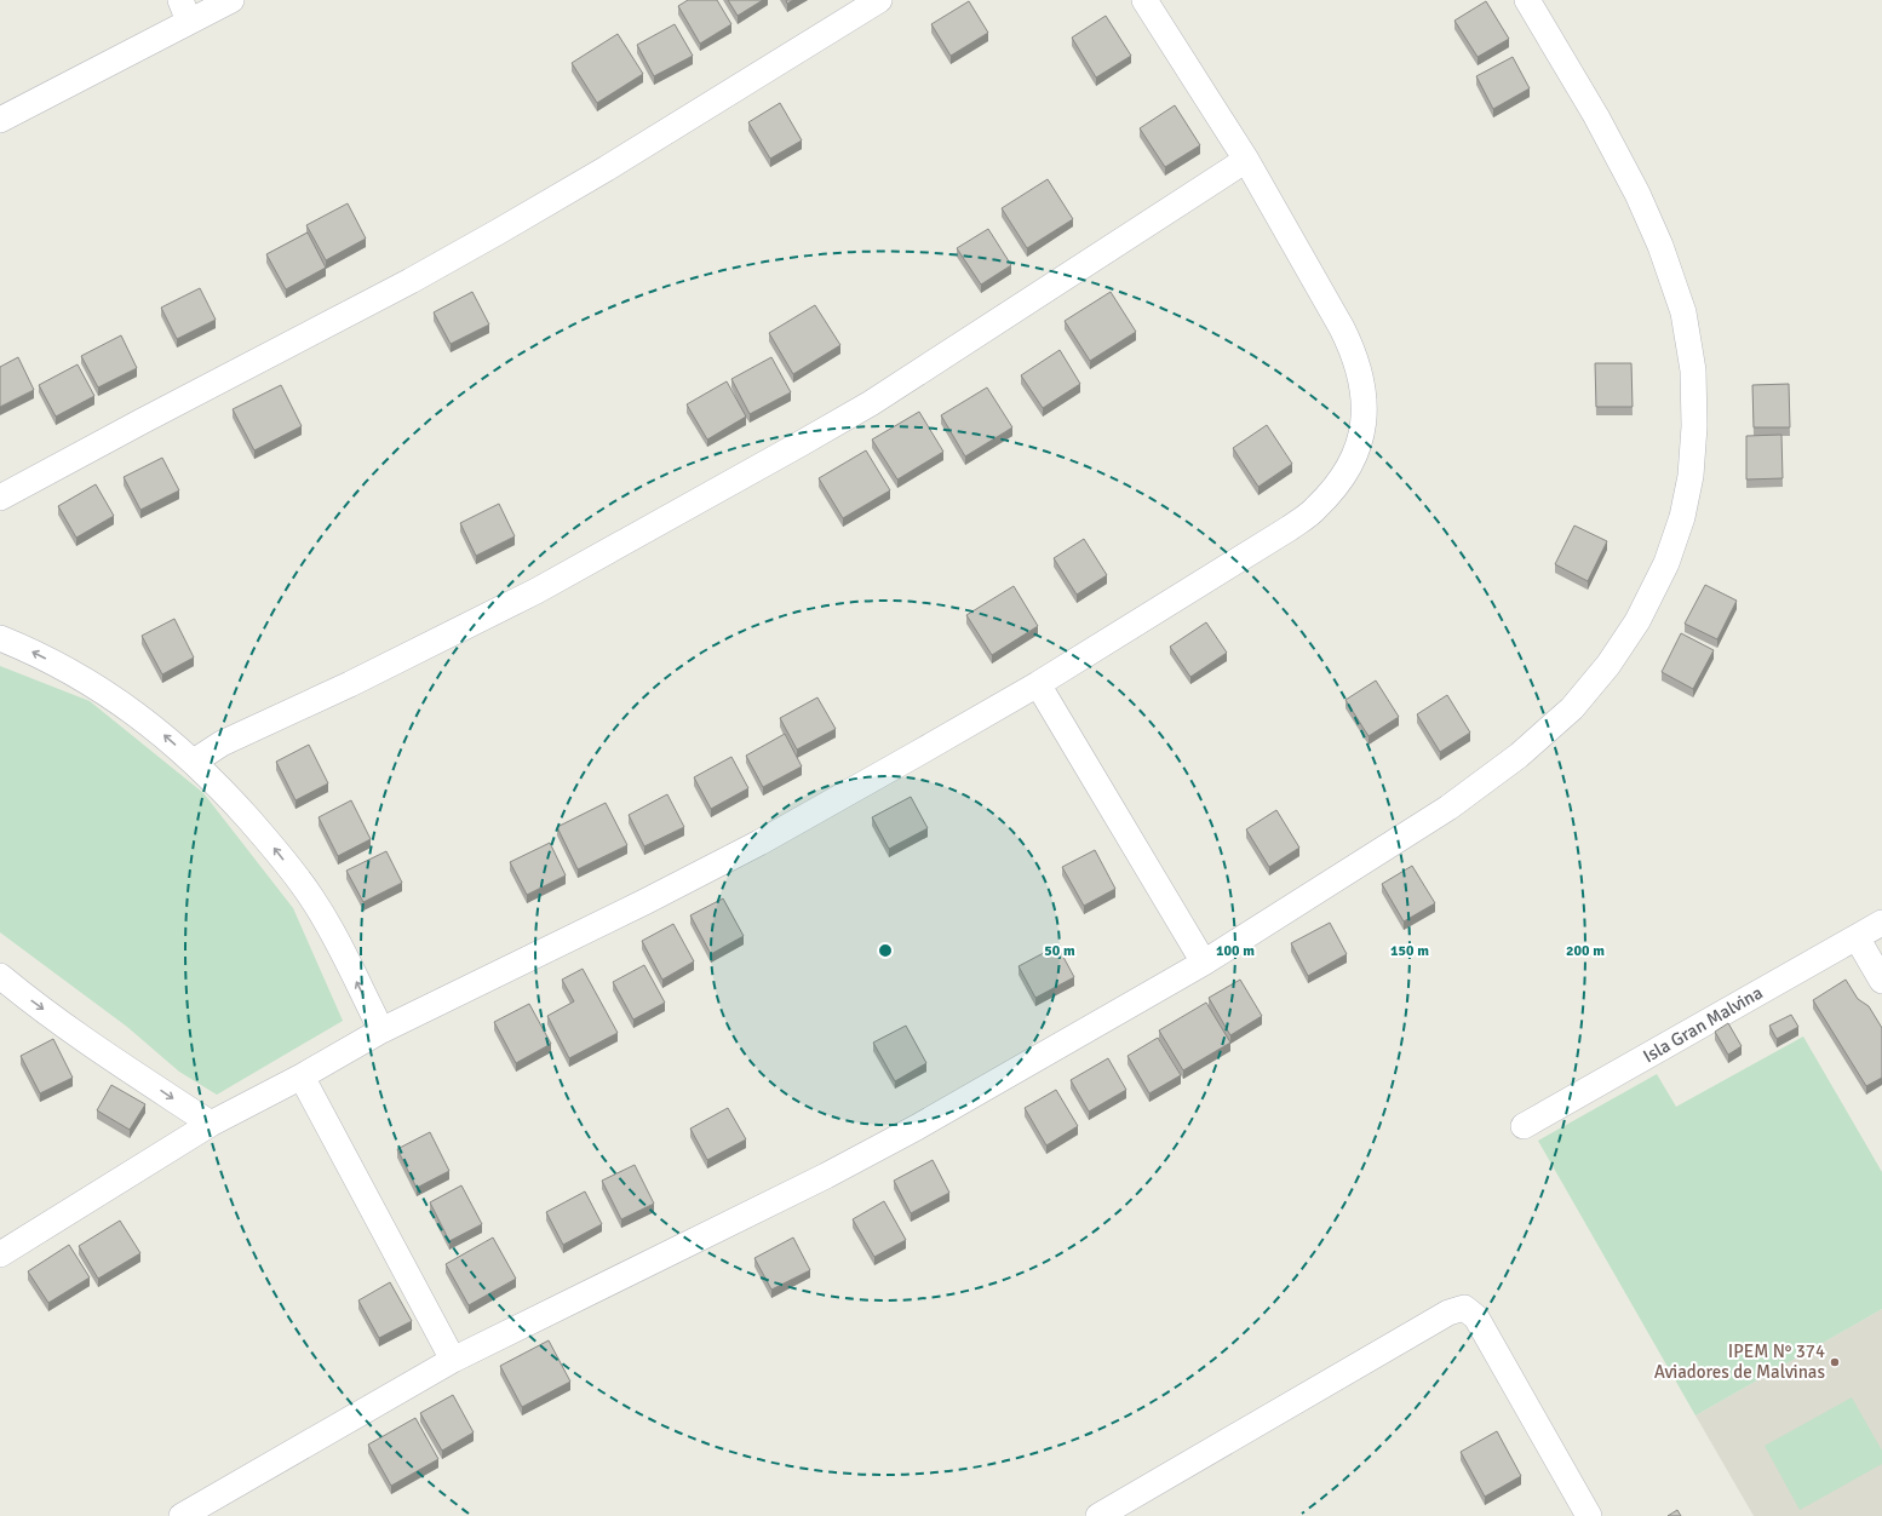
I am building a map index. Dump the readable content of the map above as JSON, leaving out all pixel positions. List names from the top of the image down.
{
  "streets": {
    "street": ["Isla Gran Malvina"]
  },
  "places": ["IPEM N° 374 Aviadores de Malvinas"],
  "rings": [
    "50 m",
    "100 m",
    "150 m",
    "200 m"
  ]
}
